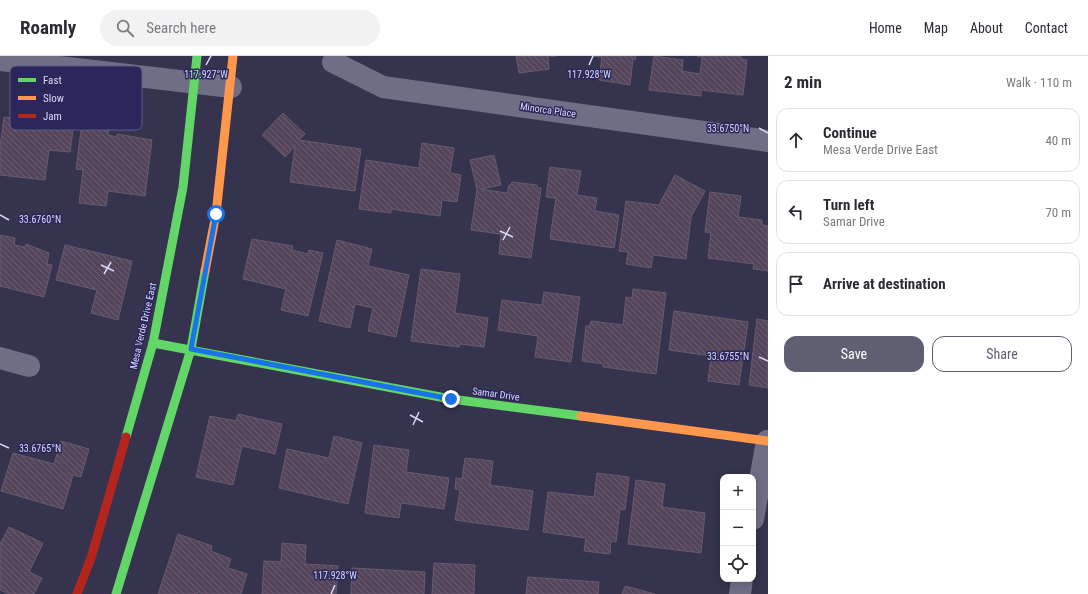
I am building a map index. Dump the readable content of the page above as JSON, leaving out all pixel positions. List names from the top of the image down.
{
  "streets": {
    "street": ["Minorca Place", "Mesa Verde Drive East", "Samar Drive"]
  },
  "crossings": [
    ["Mesa Verde Drive East", "Samar Drive"]
  ],
  "legend": ["Fast", "Slow", "Jam"],
  "page": {
    "header": "Roamly",
    "search": "Search here",
    "nav": [
      "Home",
      "Map",
      "About",
      "Contact"
    ],
    "heading": ["2 min", "Walk · 110 m"],
    "list": [
      ["Continue", "Mesa Verde Drive East", "40 m"],
      ["Turn left", "Samar Drive", "70 m"],
      "Arrive at destination"
    ],
    "buttons": ["Save", "Share"],
    "map_buttons": ["+", "−"]
  },
  "coordinates": [
    "117.927°W",
    "117.928°W",
    "33.6750°N",
    "33.6760°N",
    "33.6755°N",
    "33.6765°N"
  ]
}
